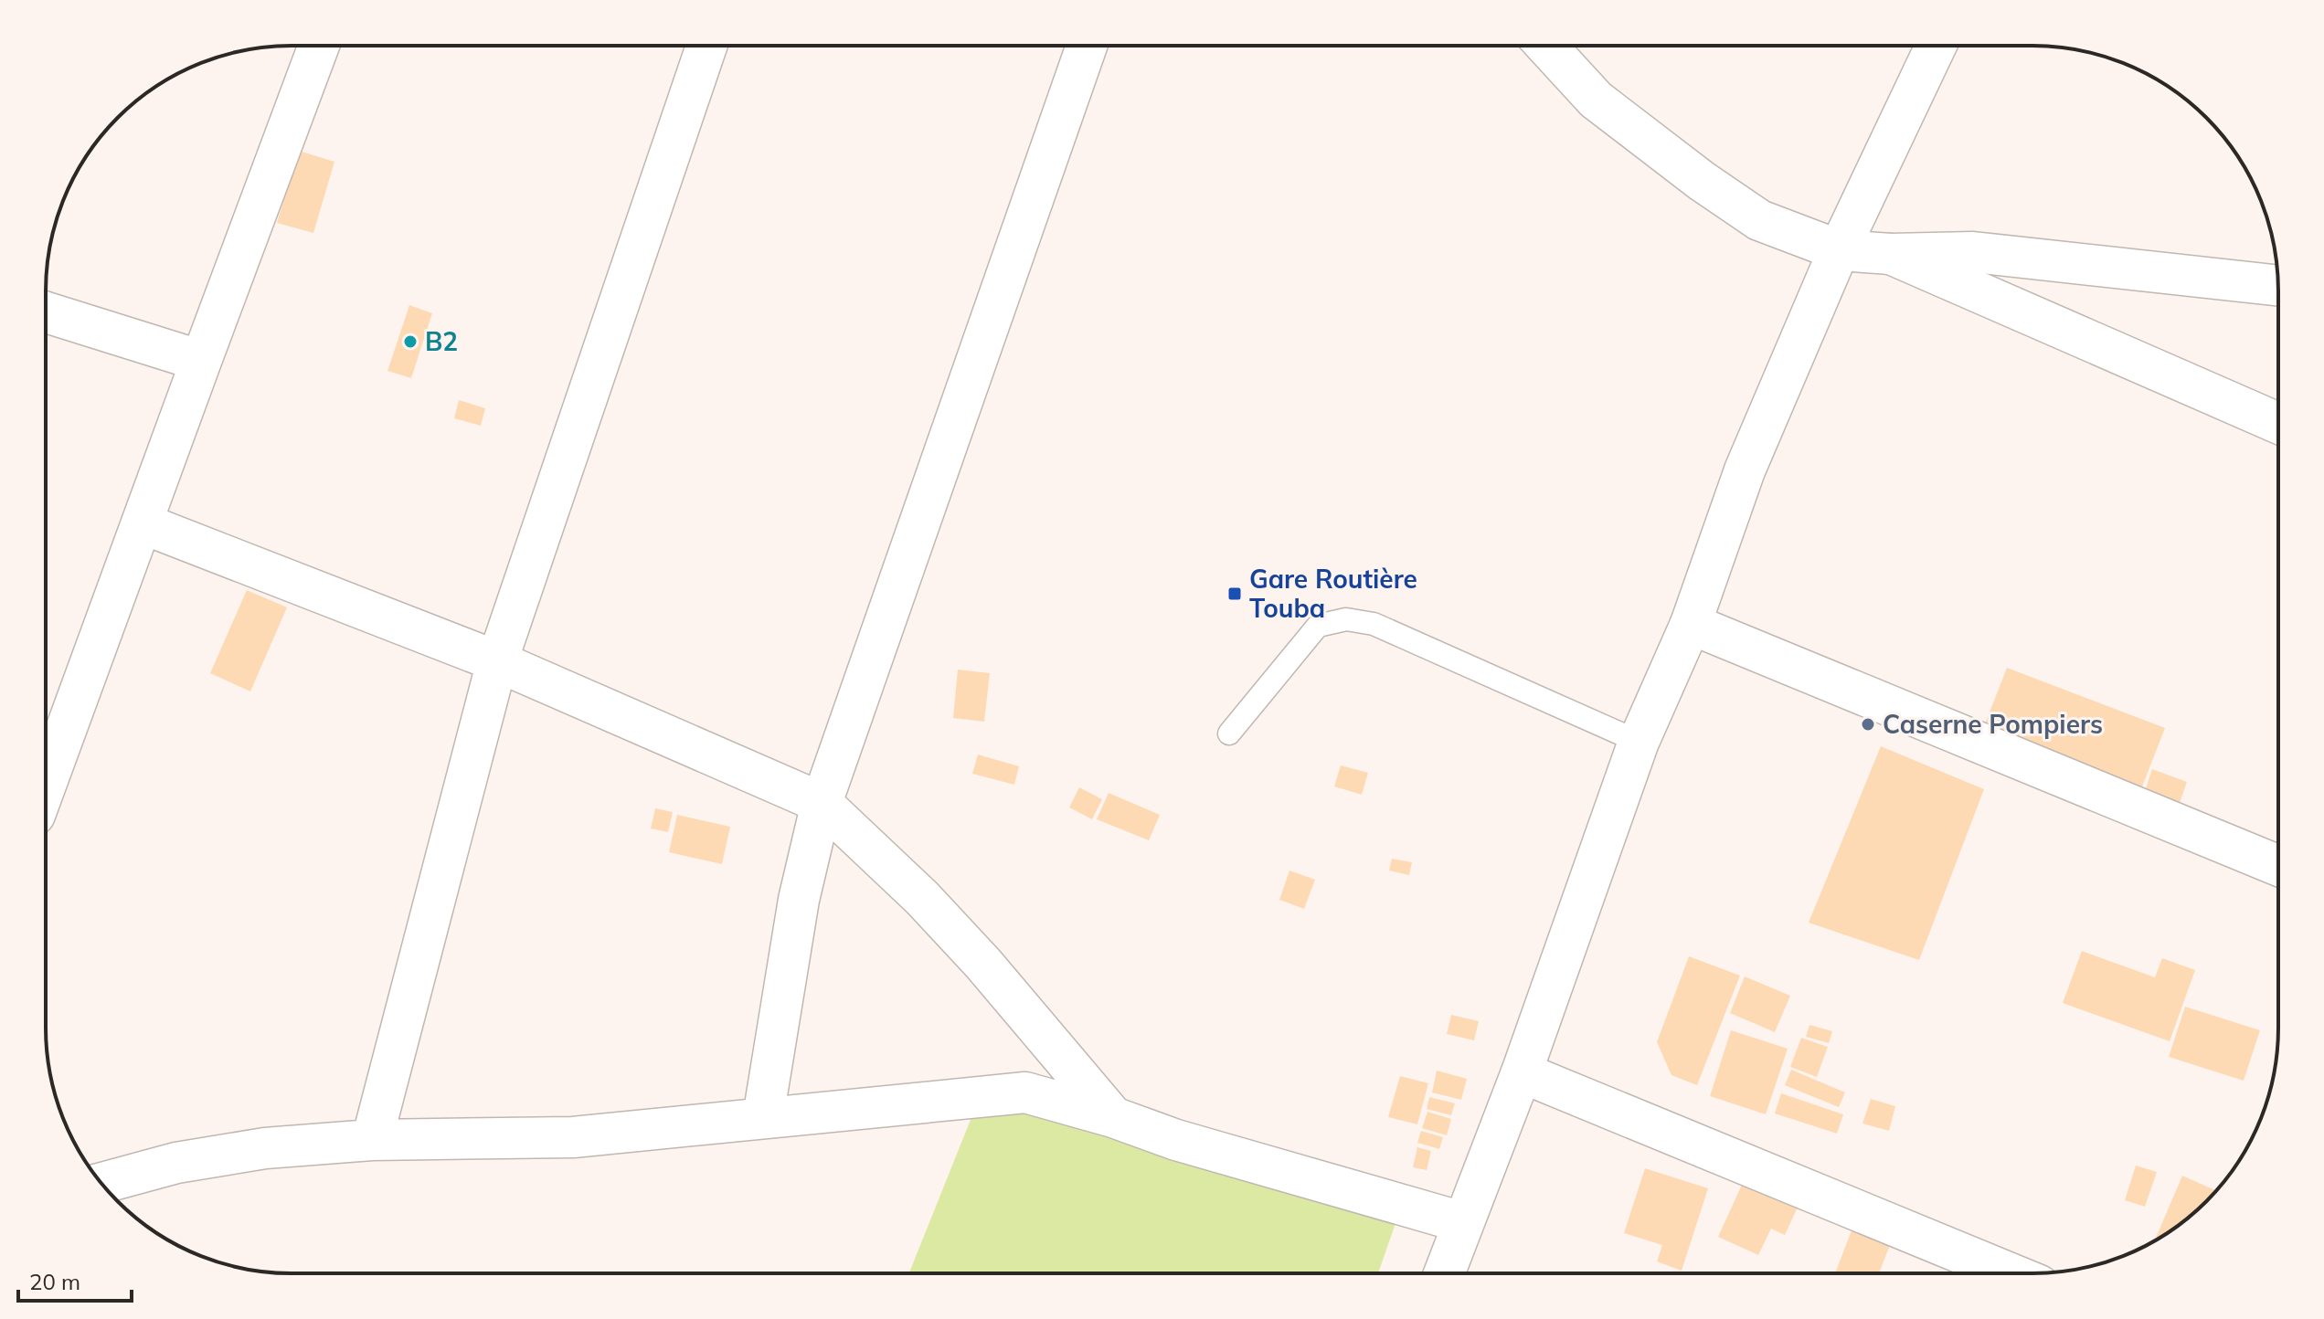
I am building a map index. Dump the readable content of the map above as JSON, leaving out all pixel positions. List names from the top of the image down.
{
  "places": {
    "other": ["B2", "Caserne Pompiers"],
    "transit": ["Gare Routière Touba"]
  },
  "scale_bar": "20 m"
}
